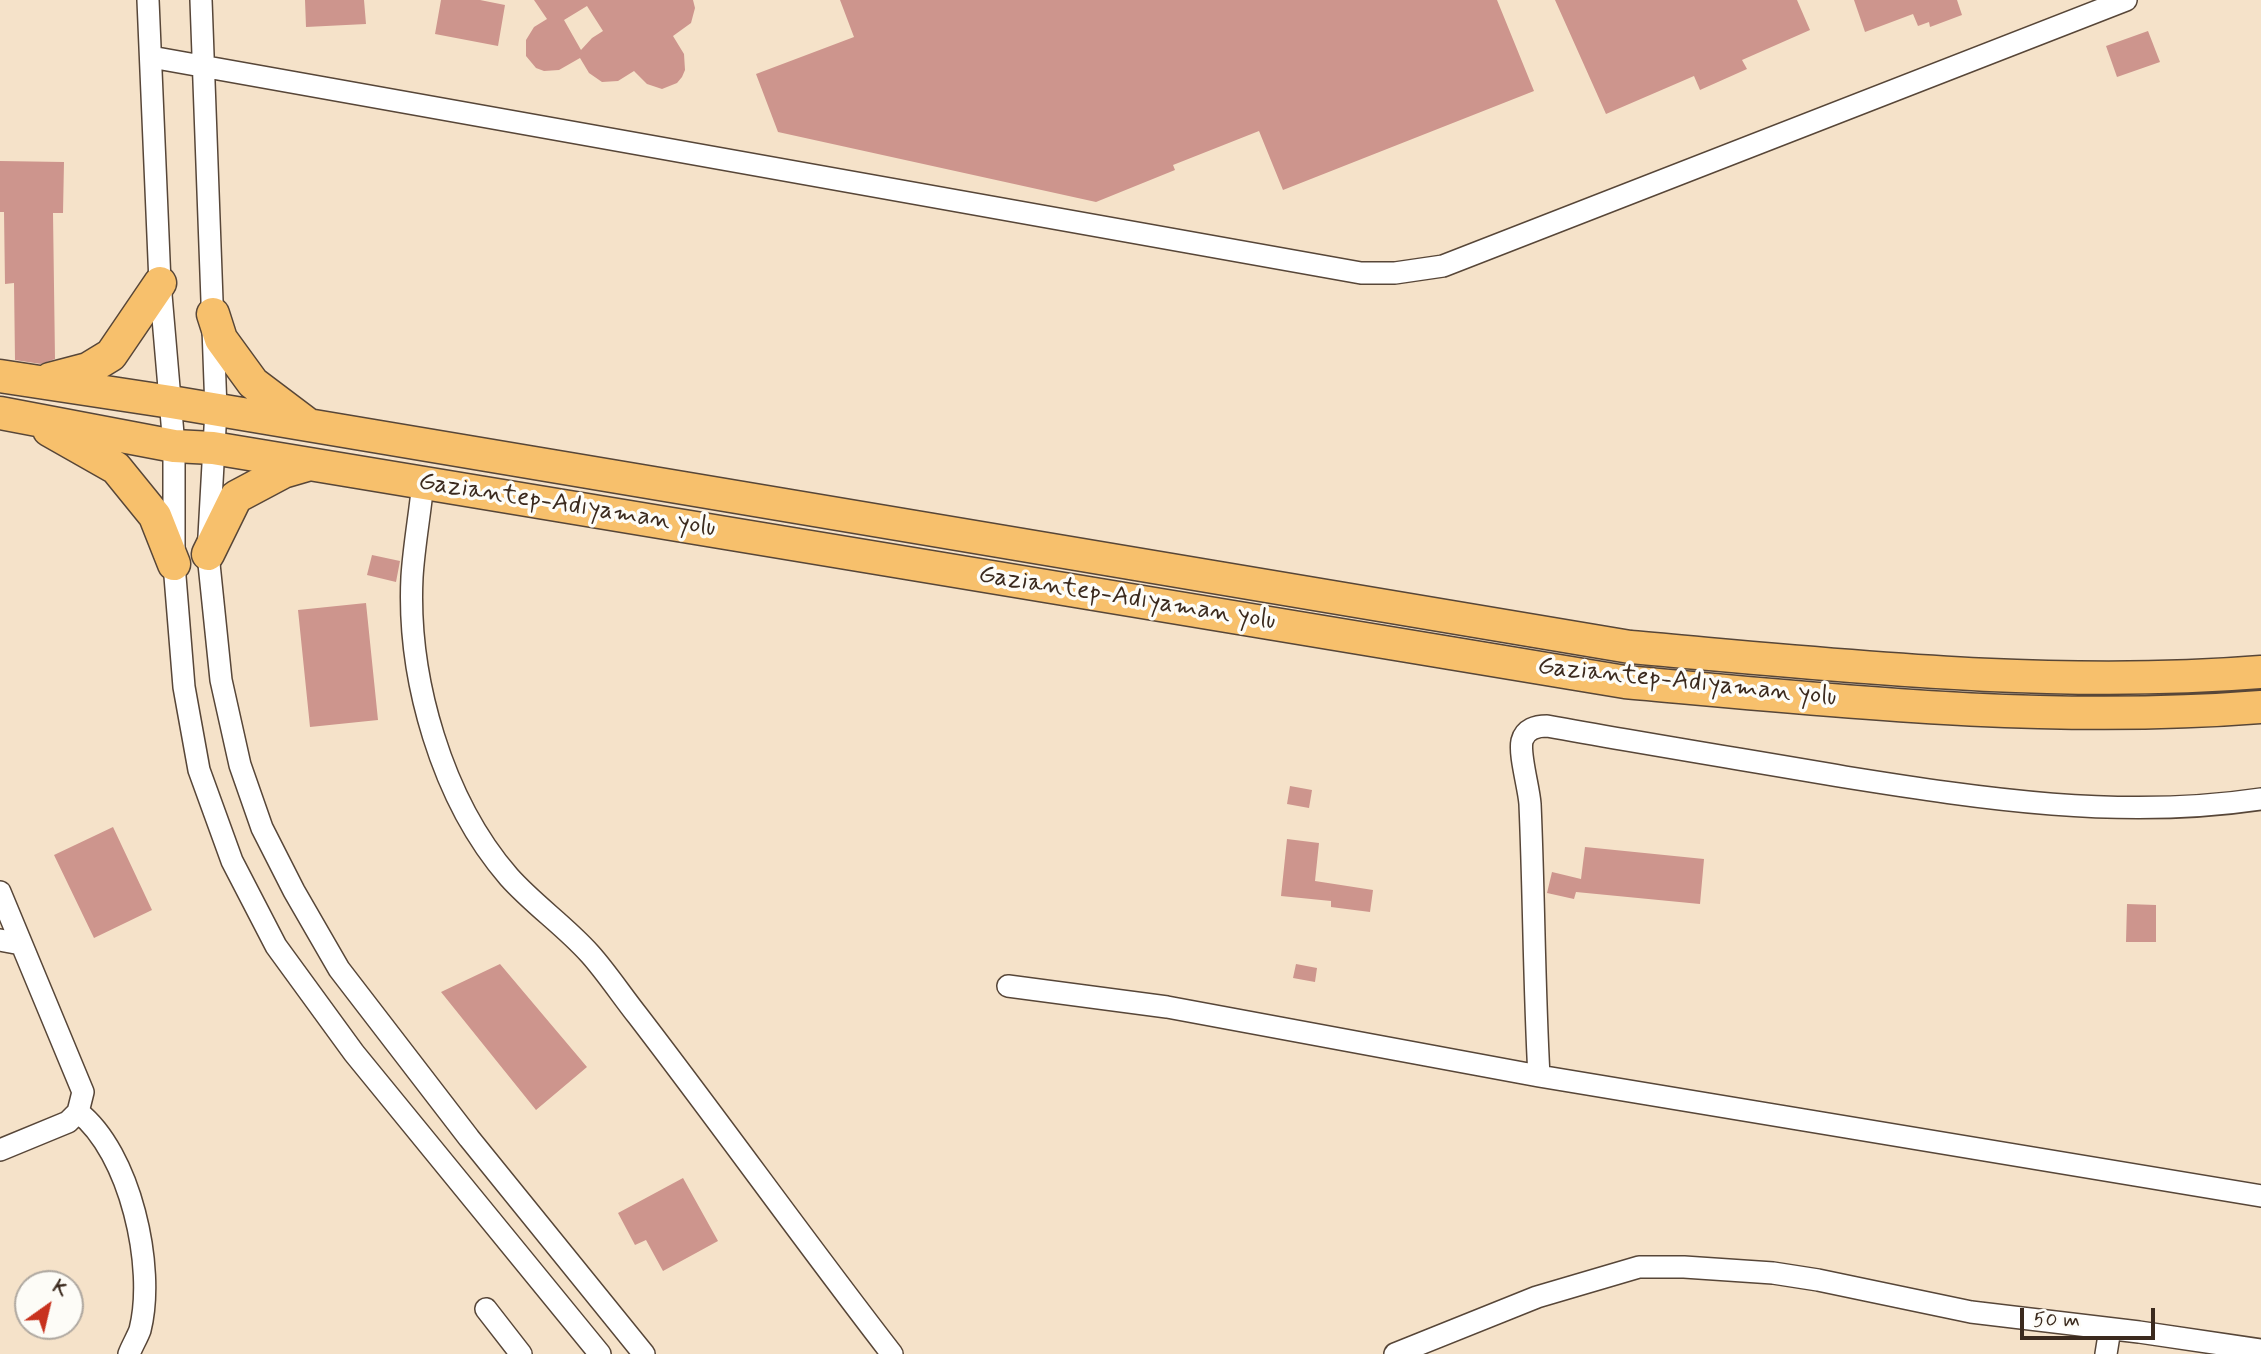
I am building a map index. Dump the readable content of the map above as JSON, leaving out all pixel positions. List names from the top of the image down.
{
  "streets": {
    "highway": ["Gaziantep-Adıyaman yolu"]
  },
  "scale_bar": "50 m",
  "north": "top right"
}
